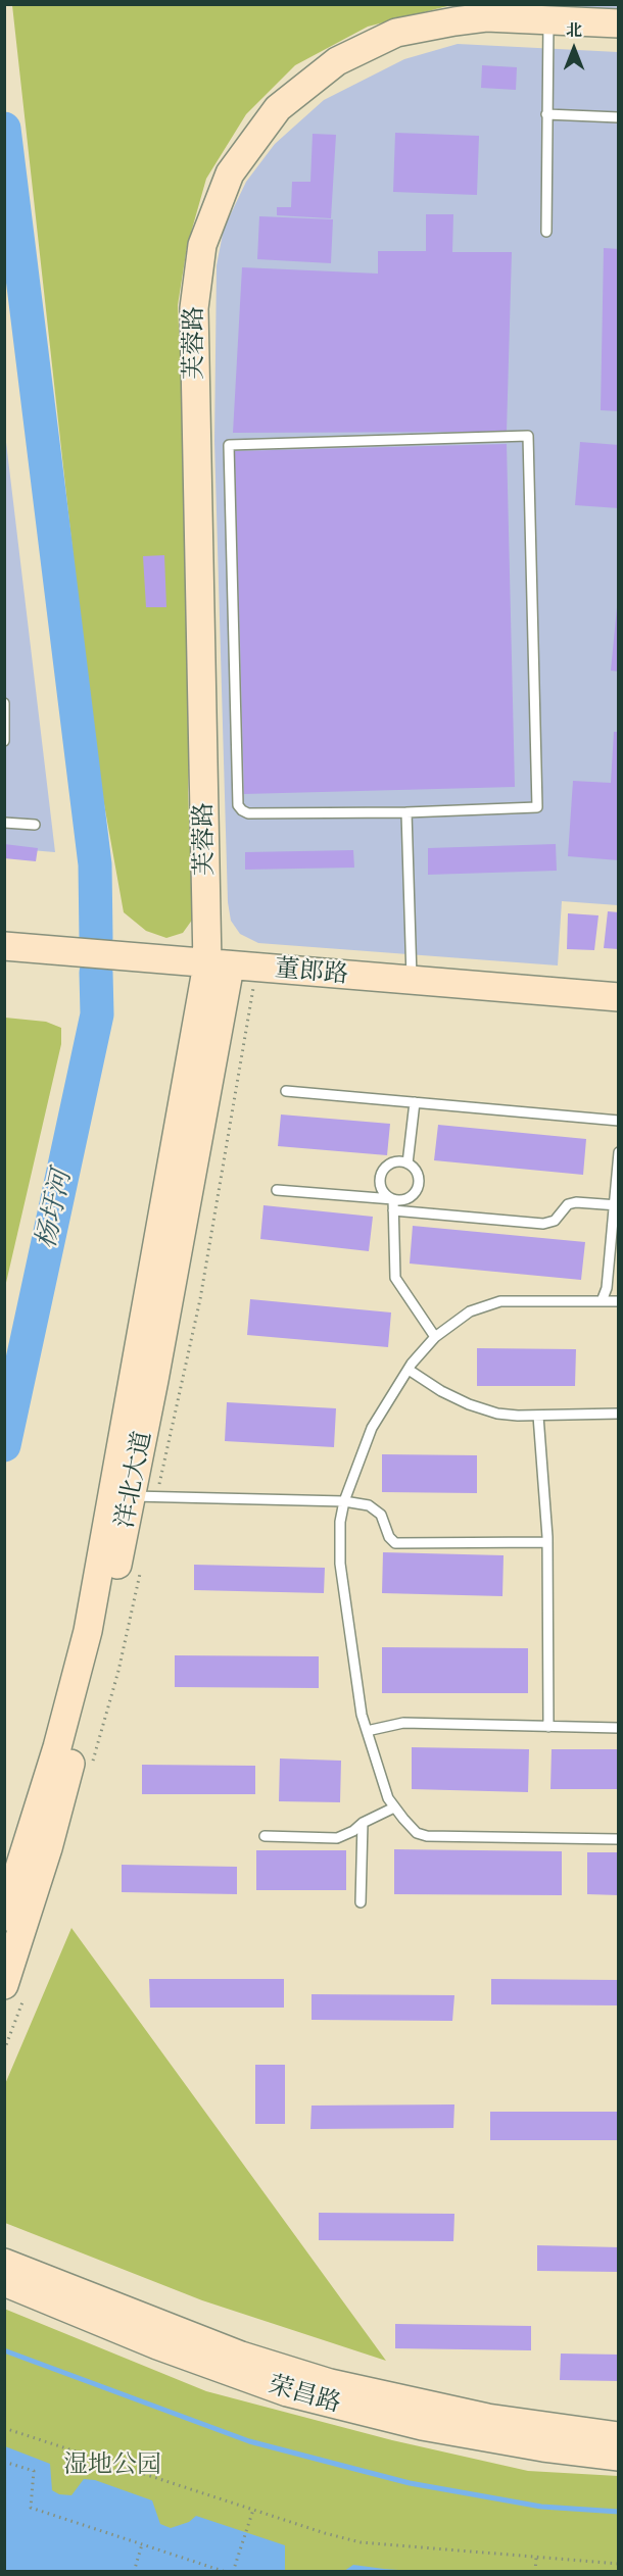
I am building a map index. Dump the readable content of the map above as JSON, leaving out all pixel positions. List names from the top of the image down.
{
  "streets": {
    "street": [
      "芙蓉路",
      "董郎路",
      "洋北大道",
      "荣昌路"
    ]
  },
  "crossings": [
    ["芙蓉路", "董郎路"],
    ["芙蓉路", "洋北大道"],
    ["董郎路", "洋北大道"]
  ],
  "water": ["杨圩河"],
  "parks": ["湿地公园"],
  "north": "top"
}
